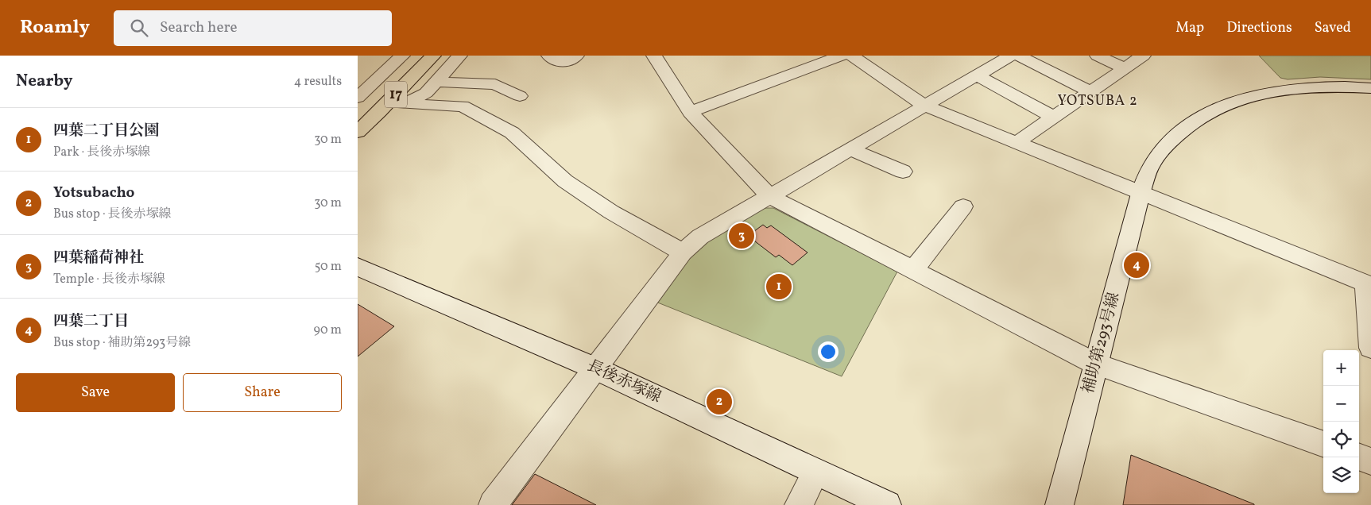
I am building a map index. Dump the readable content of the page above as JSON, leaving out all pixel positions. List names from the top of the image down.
{
  "streets": {
    "highway": ["17"],
    "street": ["補助第293号線", "長後赤塚線"]
  },
  "districts": ["YOTSUBA 2"],
  "page": {
    "header": "Roamly",
    "search": "Search here",
    "nav": ["Map", "Directions", "Saved"],
    "heading": ["Nearby", "4 results"],
    "list": [
      {
        "mark": "1",
        "name": "四葉二丁目公園",
        "note": "Park · 長後赤塚線",
        "value": "30 m"
      },
      {
        "mark": "2",
        "name": "Yotsubacho",
        "note": "Bus stop · 長後赤塚線",
        "value": "30 m"
      },
      {
        "mark": "3",
        "name": "四葉稲荷神社",
        "note": "Temple · 長後赤塚線",
        "value": "50 m"
      },
      {
        "mark": "4",
        "name": "四葉二丁目",
        "note": "Bus stop · 補助第293号線",
        "value": "90 m"
      }
    ],
    "pins": [
      "3",
      "4",
      "1",
      "2"
    ],
    "map_buttons": ["+", "−"],
    "buttons": ["Save", "Share"]
  }
}
